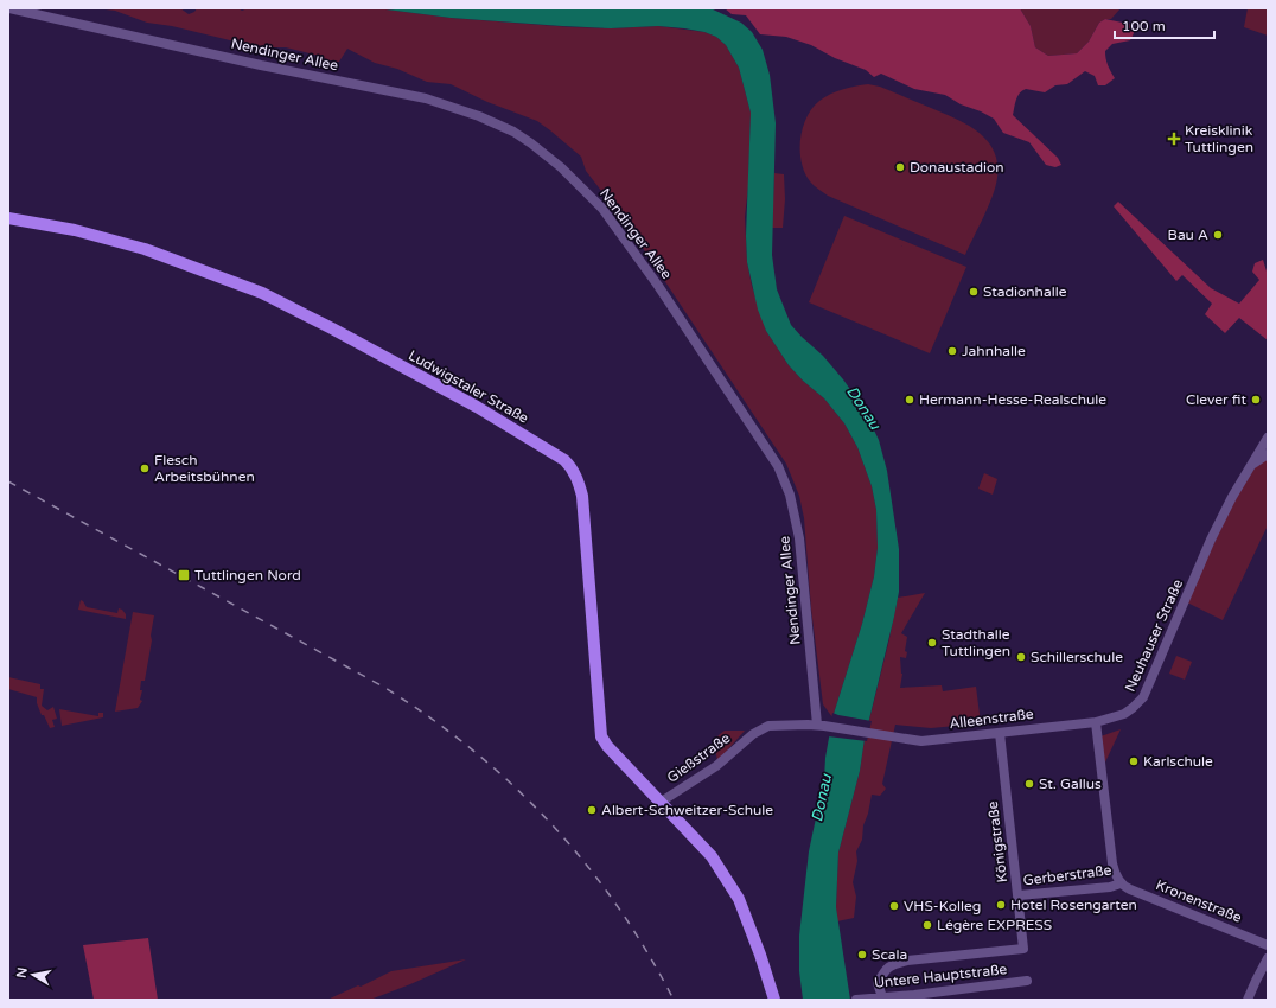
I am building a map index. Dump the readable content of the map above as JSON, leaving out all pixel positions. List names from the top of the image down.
{
  "streets": {
    "main road": ["Ludwigstaler Straße"],
    "street": [
      "Nendinger Allee",
      "Neuhauser Straße",
      "Alleenstraße",
      "Gießstraße",
      "Königstraße",
      "Gerberstraße",
      "Kronenstraße",
      "Untere Hauptstraße"
    ]
  },
  "crossings": [
    ["Nendinger Allee", "Alleenstraße"],
    ["Ludwigstaler Straße", "Gießstraße"],
    ["Neuhauser Straße", "Alleenstraße"],
    ["Alleenstraße", "Gießstraße"],
    ["Alleenstraße", "Königstraße"],
    ["Königstraße", "Gerberstraße"],
    ["Königstraße", "Untere Hauptstraße"],
    ["Gerberstraße", "Kronenstraße"]
  ],
  "water": ["Donau"],
  "places": {
    "health": ["Kreisklinik Tuttlingen"],
    "other": [
      "Donaustadion",
      "Bau A",
      "Stadionhalle",
      "Jahnhalle",
      "Hermann-Hesse-Realschule",
      "Clever fit",
      "Flesch Arbeitsbühnen",
      "Stadthalle Tuttlingen",
      "Schillerschule",
      "Karlschule",
      "St. Gallus",
      "Albert-Schweitzer-Schule",
      "Hotel Rosengarten",
      "VHS-Kolleg",
      "Légère EXPRESS",
      "Scala"
    ],
    "transit": ["Tuttlingen Nord"]
  },
  "scale_bar": "100 m",
  "north": "left"
}
